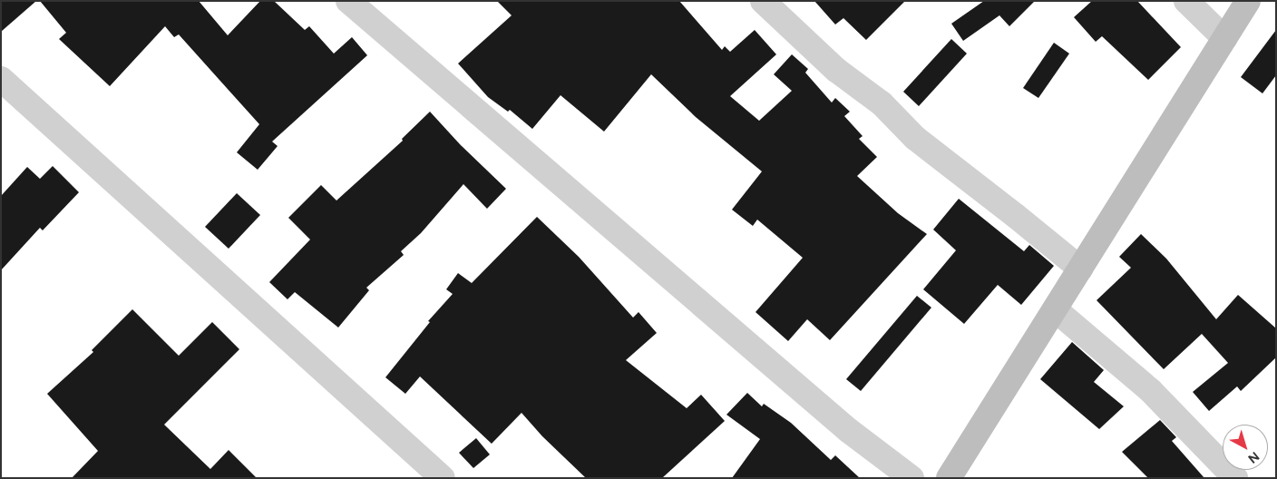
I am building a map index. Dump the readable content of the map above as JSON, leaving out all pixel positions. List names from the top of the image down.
{
  "north": "bottom right"
}
